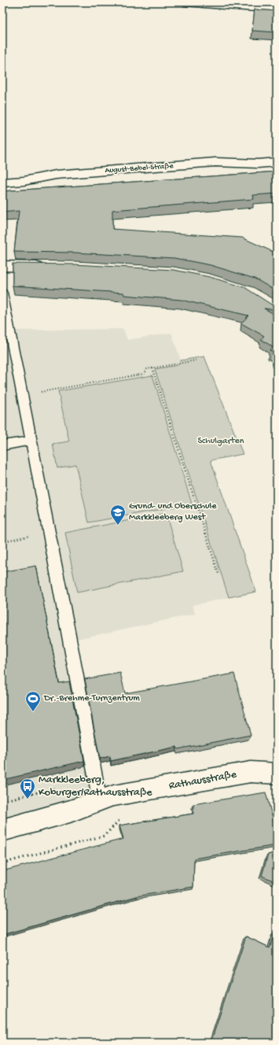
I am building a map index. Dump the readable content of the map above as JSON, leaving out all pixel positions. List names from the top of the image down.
{
  "streets": {
    "street": ["August-Bebel-Straße", "Rathausstraße"]
  },
  "parks": ["Schulgarten"],
  "places": {
    "school or university": ["Grund- und Oberschule Markkleeberg West"],
    "sports": ["Dr.-Brehme-Turnzentrum"],
    "bus stop": ["Markkleeberg, Koburger/Rathausstraße"]
  }
}
